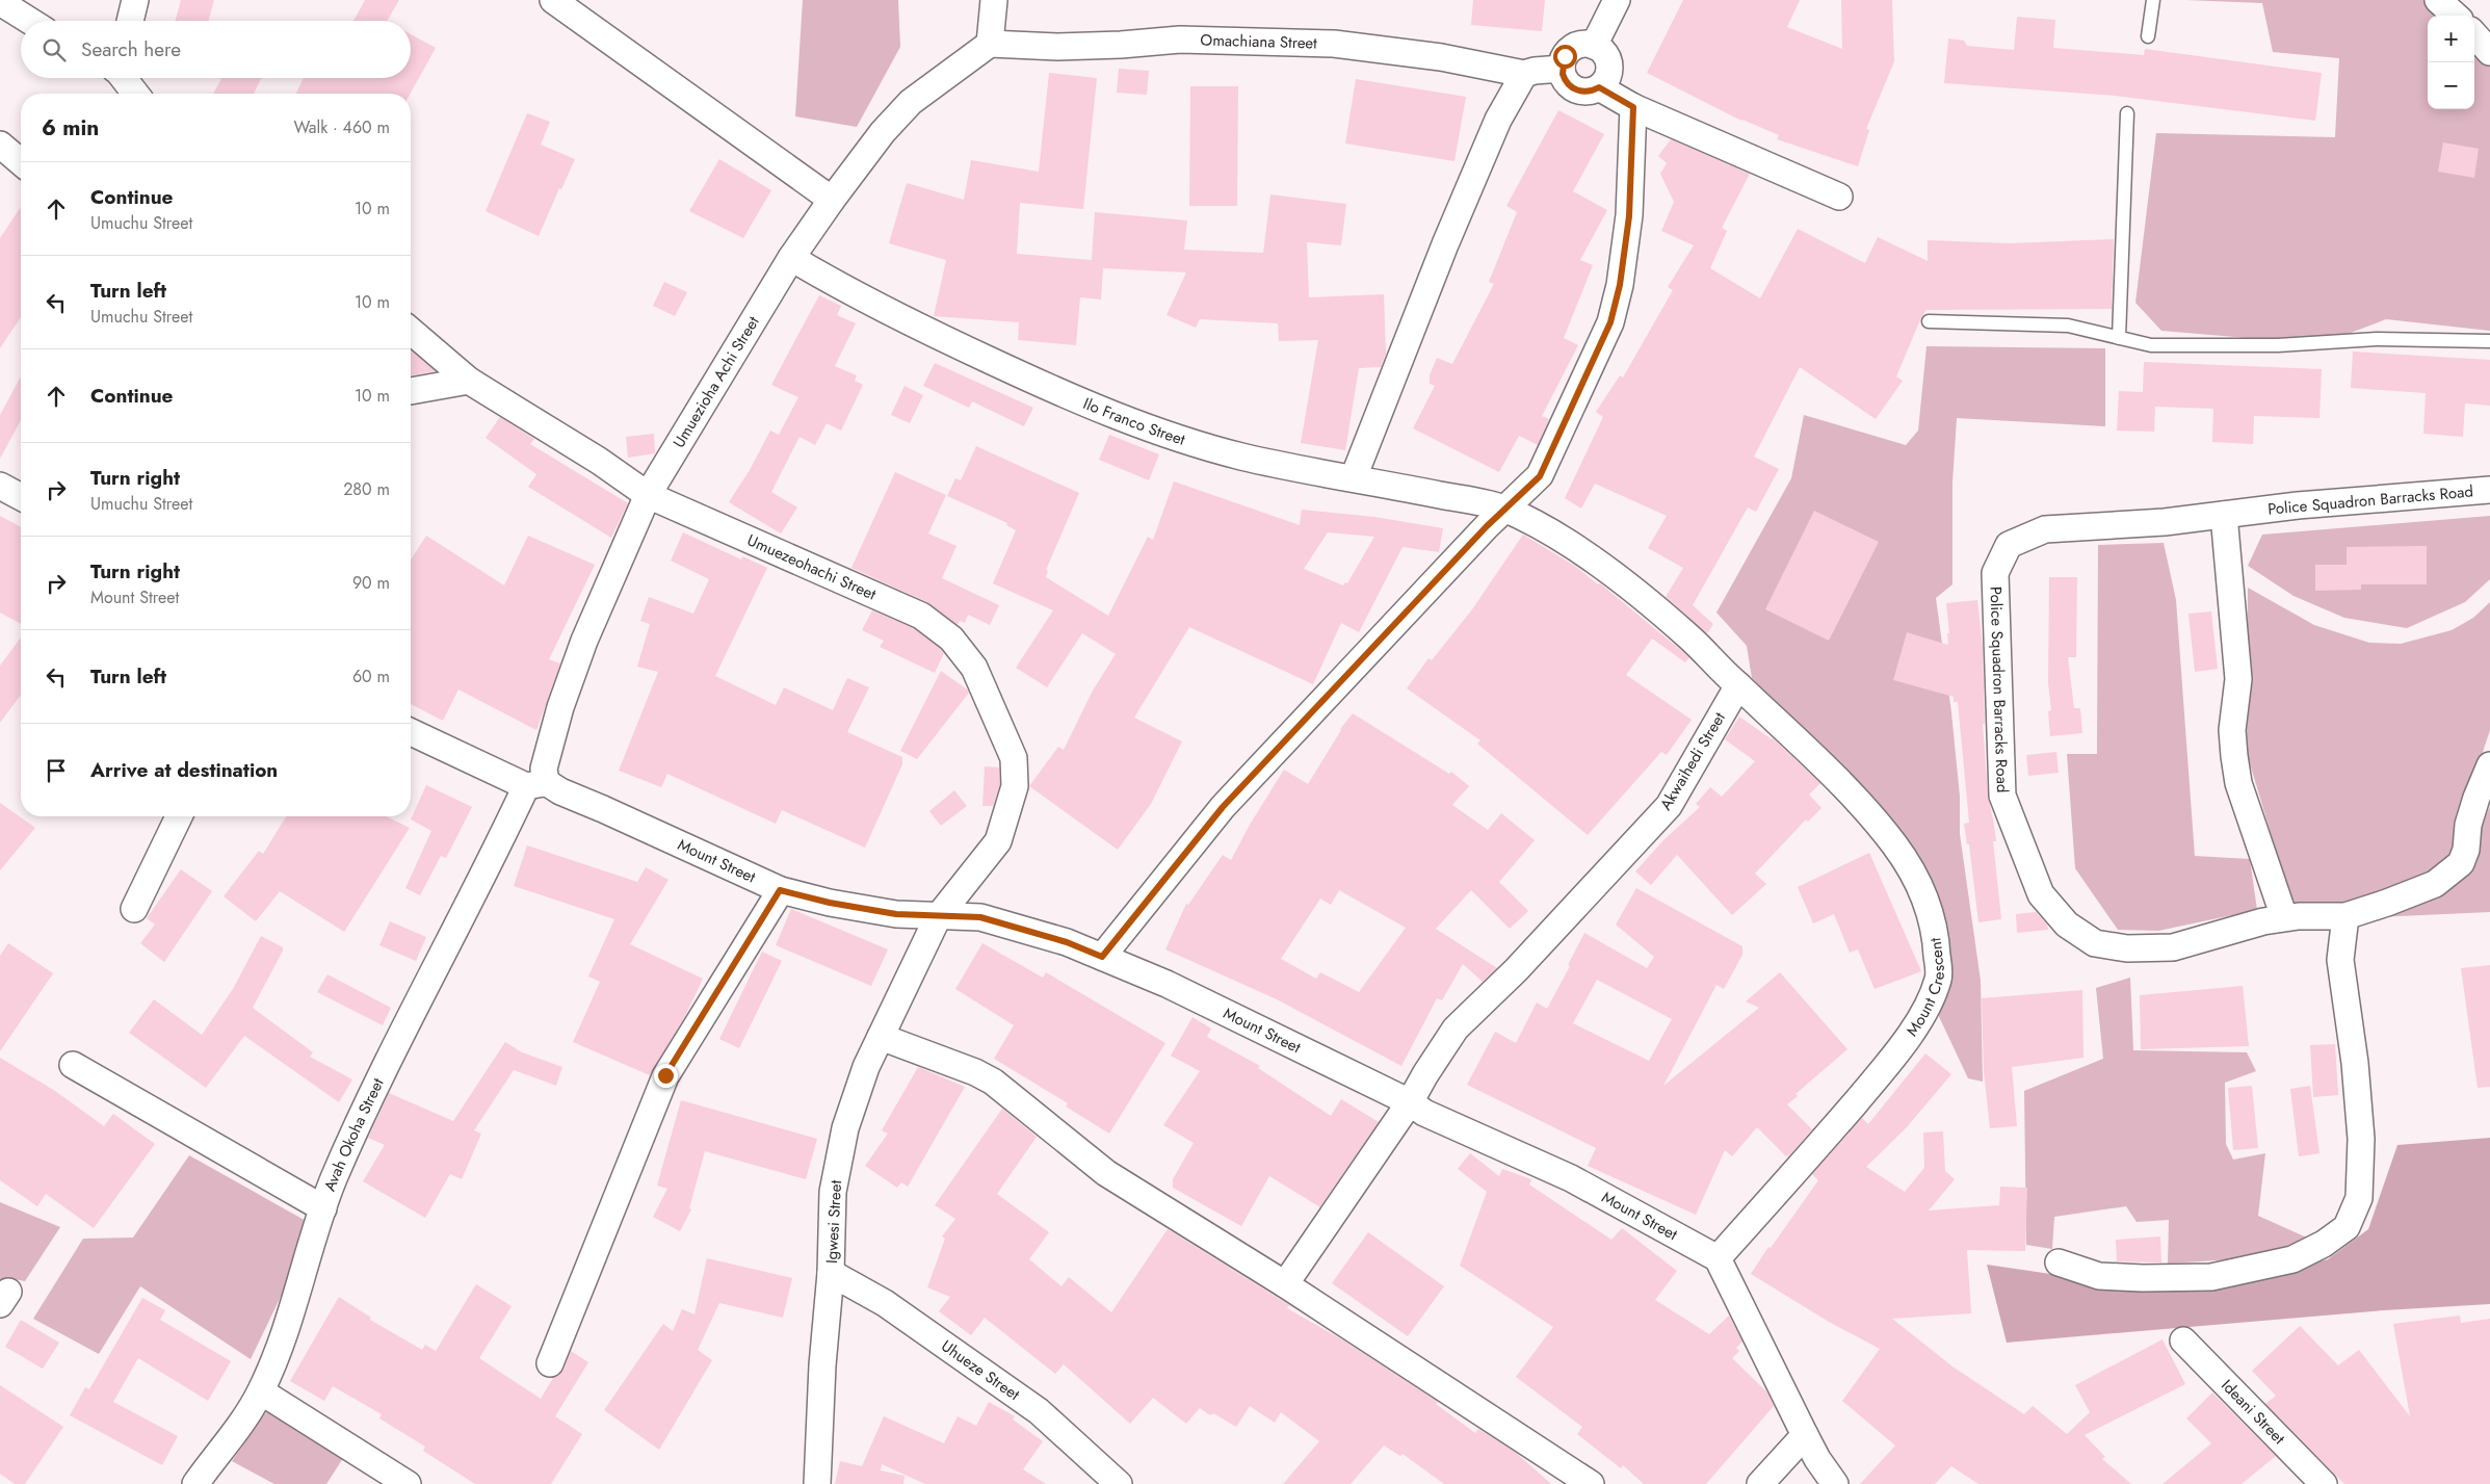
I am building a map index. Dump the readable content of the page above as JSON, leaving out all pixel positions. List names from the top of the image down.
{
  "streets": {
    "street": [
      "Omachiana Street",
      "Umuezioha Achi Street",
      "Ilo Franco Street",
      "Police Squadron Barracks Road",
      "Umuezeohachi Street",
      "Akwaihedi Street",
      "Mount Street",
      "Mount Crescent",
      "Avah Okoha Street",
      "Igwesi Street",
      "Uhueze Street",
      "Ideani Street"
    ]
  },
  "crossings": [
    ["Omachiana Street", "Umuezioha Achi Street"],
    ["Umuezioha Achi Street", "Ilo Franco Street"],
    ["Umuezioha Achi Street", "Umuezeohachi Street"],
    ["Umuezioha Achi Street", "Mount Street"],
    ["Umuezioha Achi Street", "Avah Okoha Street"],
    ["Umuezeohachi Street", "Mount Street"],
    ["Umuezeohachi Street", "Igwesi Street"],
    ["Akwaihedi Street", "Mount Street"],
    ["Akwaihedi Street", "Mount Crescent"],
    ["Mount Street", "Mount Crescent"],
    ["Mount Street", "Avah Okoha Street"],
    ["Mount Street", "Igwesi Street"],
    ["Igwesi Street", "Uhueze Street"]
  ],
  "page": {
    "map_buttons": ["+", "−"],
    "search": "Search here",
    "heading": ["6 min", "Walk · 460 m"],
    "list": [
      ["Continue", "Umuchu Street", "10 m"],
      ["Turn left", "Umuchu Street", "10 m"],
      ["Continue", "10 m"],
      ["Turn right", "Umuchu Street", "280 m"],
      ["Turn right", "Mount Street", "90 m"],
      ["Turn left", "60 m"],
      "Arrive at destination"
    ]
  }
}
